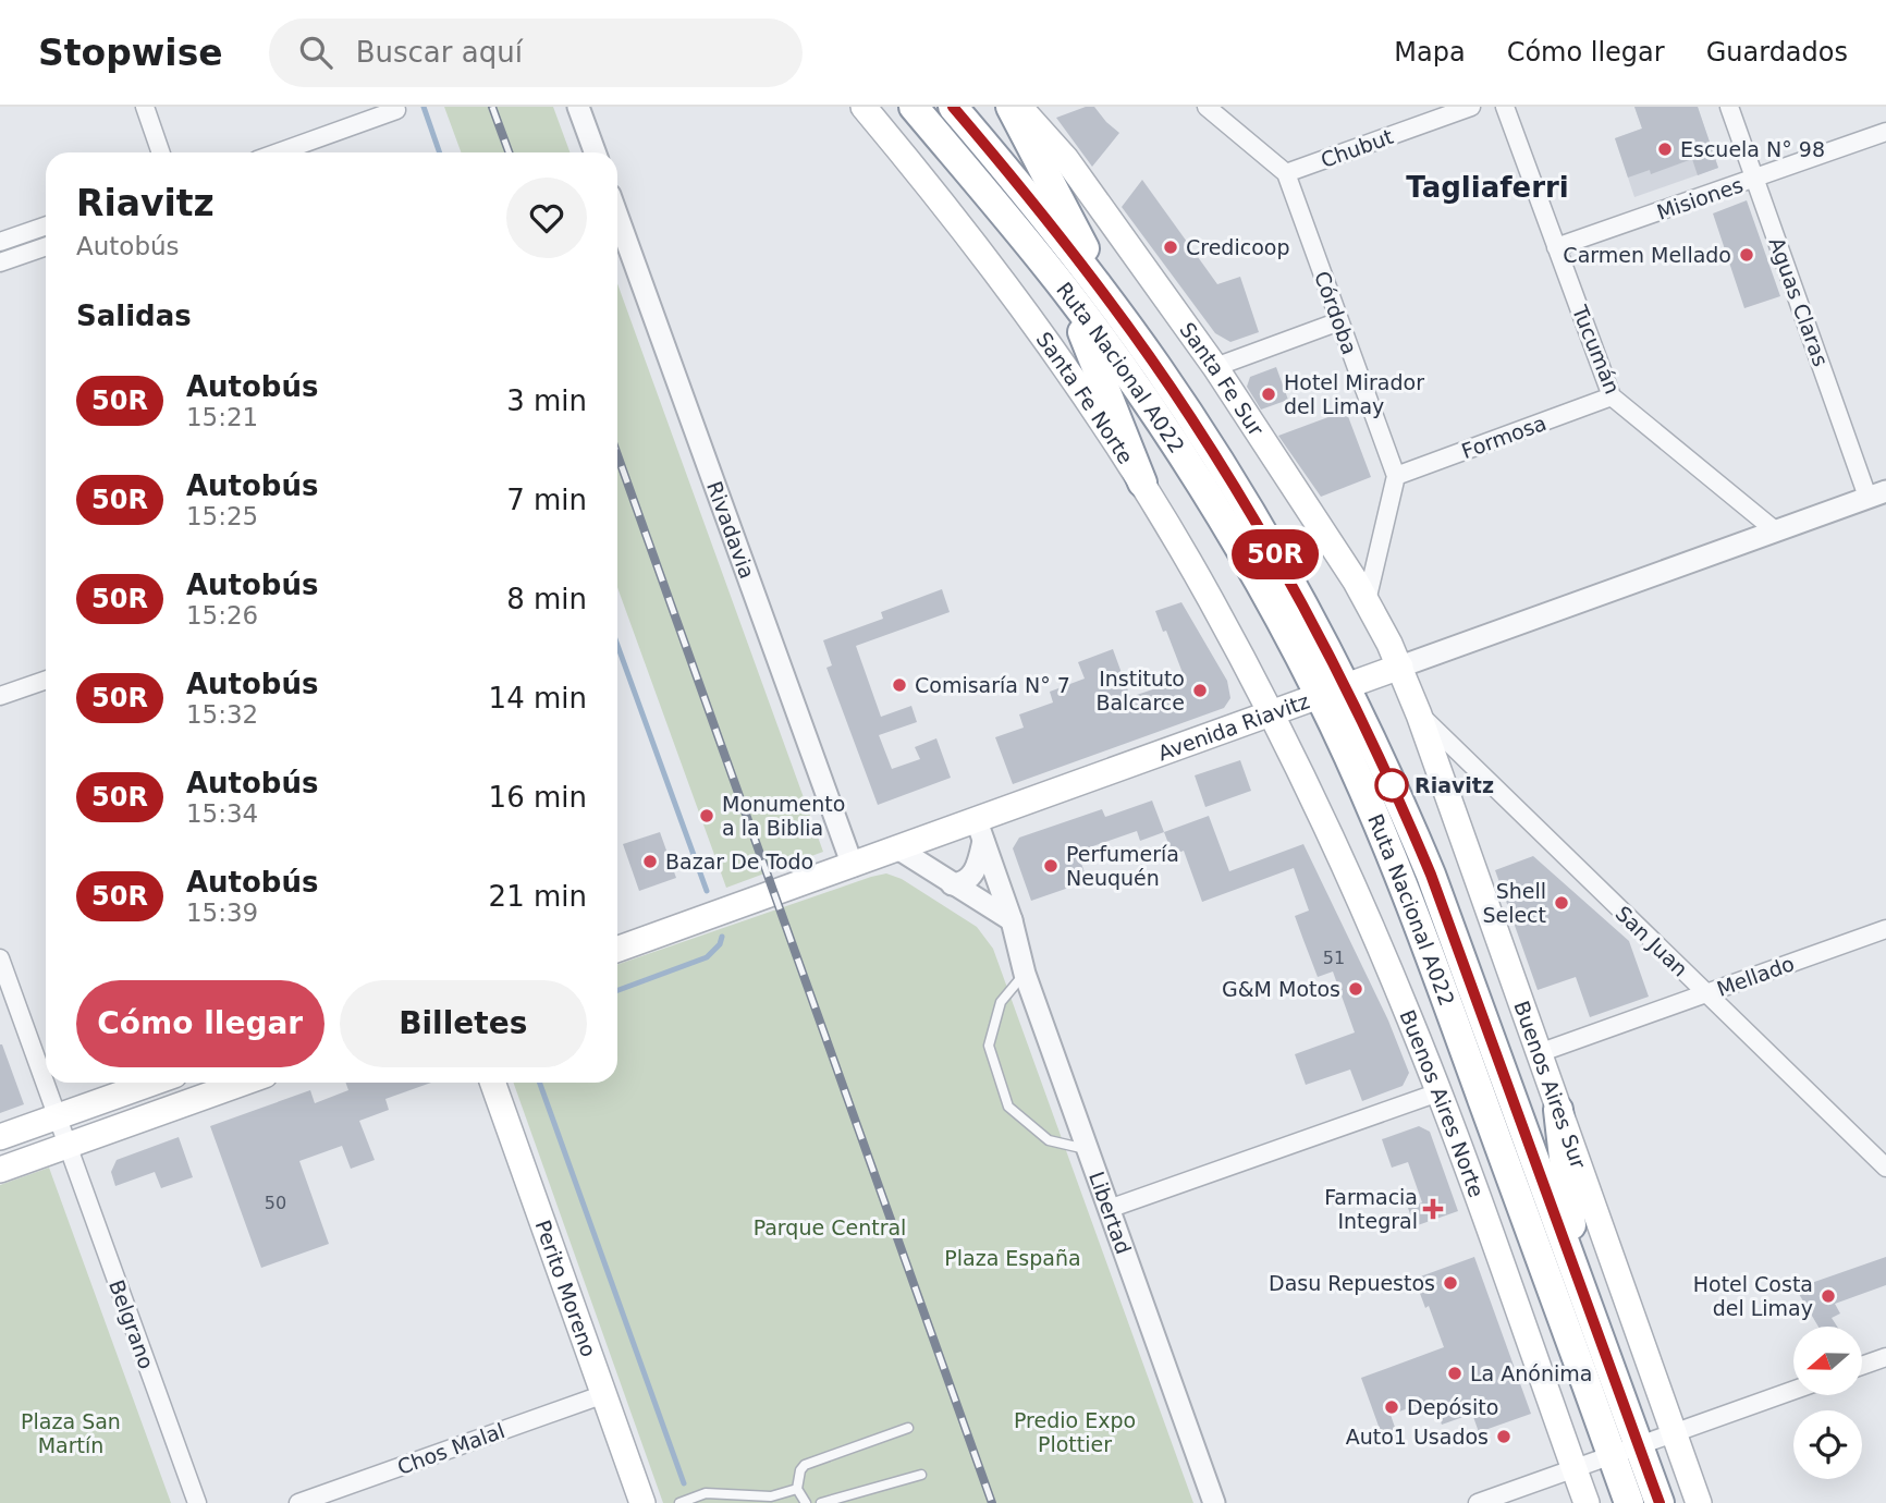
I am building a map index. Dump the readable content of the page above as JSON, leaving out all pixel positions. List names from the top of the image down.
{
  "streets": {
    "highway": ["Ruta Nacional A022"],
    "main road": [
      "Santa Fe Sur",
      "Santa Fe Norte",
      "Avenida Riavitz",
      "Buenos Aires Sur",
      "Buenos Aires Norte",
      "Perito Moreno"
    ],
    "street": [
      "Chubut",
      "Misiones",
      "Aguas Claras",
      "Córdoba",
      "Tucumán",
      "Formosa",
      "Rivadavia",
      "San Juan",
      "Mellado",
      "Libertad",
      "Belgrano",
      "Chos Malal"
    ]
  },
  "crossings": [
    ["Chubut", "Córdoba"],
    ["Misiones", "Aguas Claras"],
    ["Misiones", "Tucumán"],
    ["Aguas Claras", "Avenida Riavitz"],
    ["Córdoba", "Formosa"],
    ["Tucumán", "Formosa"],
    ["Tucumán", "Avenida Riavitz"],
    ["Ruta Nacional A022", "Avenida Riavitz"],
    ["Santa Fe Sur", "Avenida Riavitz"],
    ["Santa Fe Sur", "Buenos Aires Sur"],
    ["Santa Fe Norte", "Avenida Riavitz"],
    ["Santa Fe Norte", "Buenos Aires Norte"],
    ["Rivadavia", "Avenida Riavitz"],
    ["Avenida Riavitz", "Buenos Aires Sur"],
    ["Avenida Riavitz", "Buenos Aires Norte"],
    ["Avenida Riavitz", "Libertad"],
    ["San Juan", "Mellado"],
    ["San Juan", "Buenos Aires Sur"],
    ["Mellado", "Buenos Aires Sur"],
    ["Perito Moreno", "Chos Malal"]
  ],
  "districts": ["Tagliaferri"],
  "parks": [
    "Parque Central",
    "Plaza España",
    "Predio Expo Plottier",
    "Plaza San Martín"
  ],
  "places": {
    "other": [
      "Escuela N° 98",
      "Credicoop",
      "Carmen Mellado",
      "Hotel Mirador del Limay",
      "Comisaría N° 7",
      "Instituto Balcarce",
      "Riavitz",
      "Monumento a la Biblia",
      "Bazar De Todo",
      "Perfumería Neuquén",
      "Shell Select",
      "G&M Motos",
      "Dasu Repuestos",
      "Hotel Costa del Limay",
      "La Anónima",
      "Depósito",
      "Auto1 Usados"
    ],
    "health": ["Farmacia Integral"]
  },
  "lines": ["bus line 50R"],
  "house_numbers": ["51", "50"],
  "north": "left",
  "page": {
    "header": "Stopwise",
    "search": "Buscar aquí",
    "nav": ["Mapa", "Cómo llegar", "Guardados"],
    "on_map": "50R",
    "heading": [
      ["Riavitz", "Autobús"],
      "Salidas"
    ],
    "list": [
      {
        "mark": "50R",
        "name": "Autobús",
        "note": "15:21",
        "value": "3 min"
      },
      {
        "mark": "50R",
        "name": "Autobús",
        "note": "15:25",
        "value": "7 min"
      },
      {
        "mark": "50R",
        "name": "Autobús",
        "note": "15:26",
        "value": "8 min"
      },
      {
        "mark": "50R",
        "name": "Autobús",
        "note": "15:32",
        "value": "14 min"
      },
      {
        "mark": "50R",
        "name": "Autobús",
        "note": "15:34",
        "value": "16 min"
      },
      {
        "mark": "50R",
        "name": "Autobús",
        "note": "15:39",
        "value": "21 min"
      }
    ],
    "buttons": ["Cómo llegar", "Billetes"]
  }
}
